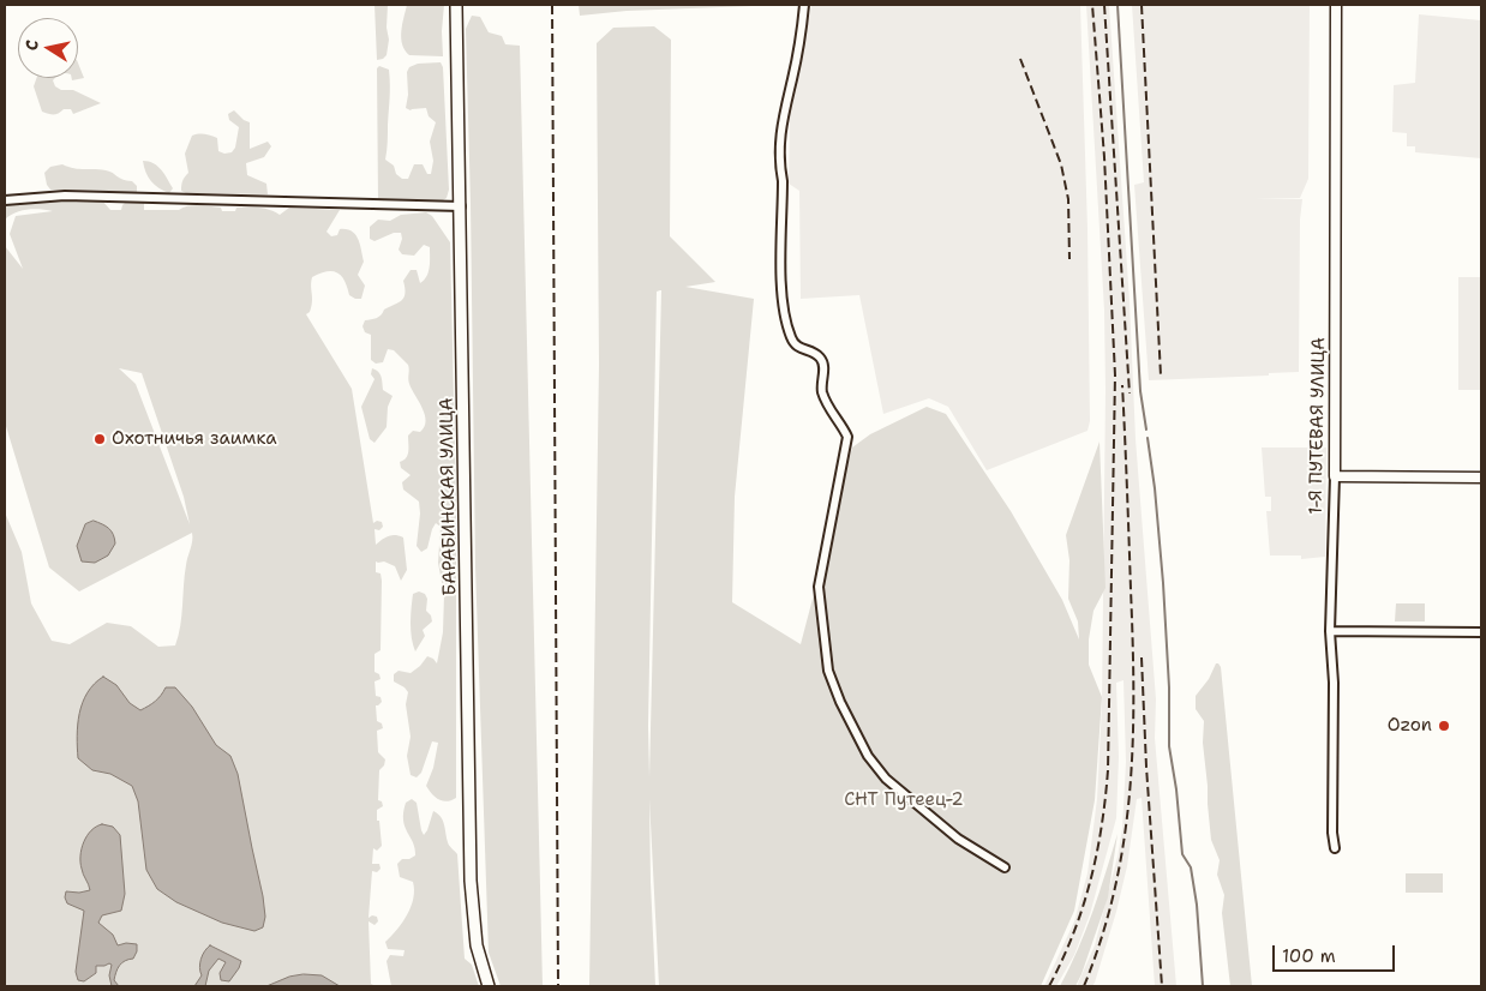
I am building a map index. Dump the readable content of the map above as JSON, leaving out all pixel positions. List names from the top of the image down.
{
  "streets": {
    "main road": ["БАРАБИНСКАЯ УЛИЦА"],
    "street": ["1-Я ПУТЕВАЯ УЛИЦА"]
  },
  "parks": ["СНТ Путеец-2"],
  "places": ["Охотничья заимка", "Ozon"],
  "scale_bar": "100 m",
  "north": "left"
}
